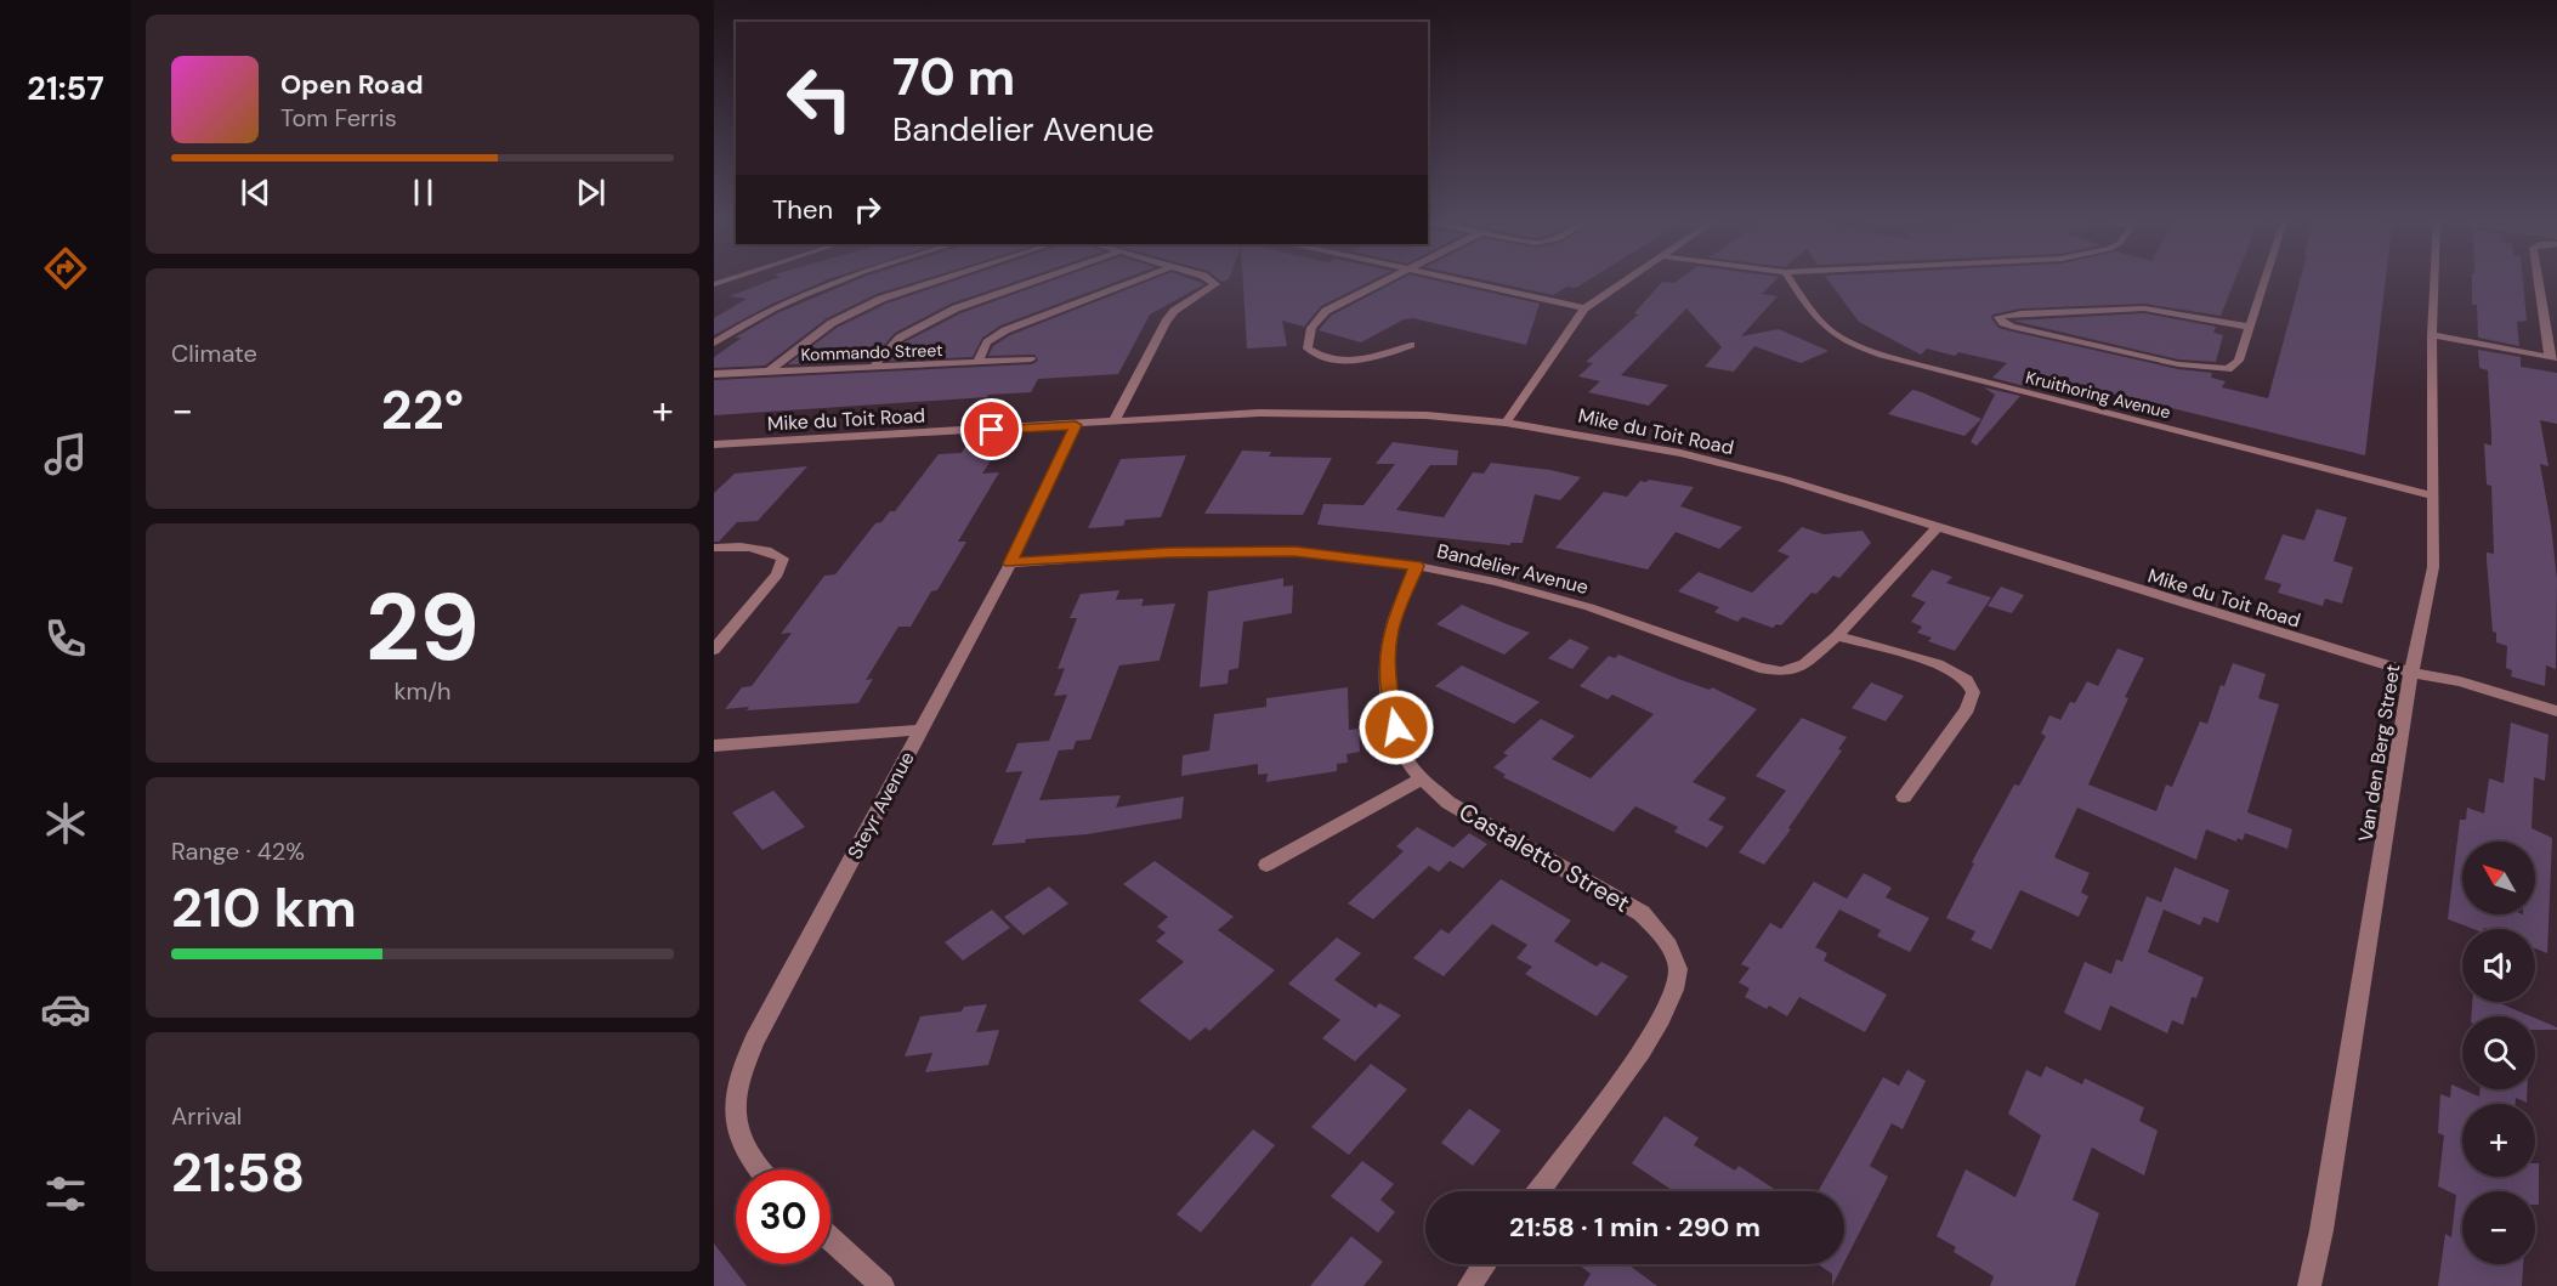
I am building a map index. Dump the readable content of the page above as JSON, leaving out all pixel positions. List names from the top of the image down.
{
  "streets": {
    "street": [
      "Kommando Street",
      "Kruithoring Avenue",
      "Mike du Toit Road",
      "Bandelier Avenue",
      "Van den Berg Street",
      "Steyr Avenue",
      "Castaletto Street"
    ]
  },
  "crossings": [
    ["Kruithoring Avenue", "Van den Berg Street"],
    ["Mike du Toit Road", "Bandelier Avenue"],
    ["Mike du Toit Road", "Van den Berg Street"],
    ["Mike du Toit Road", "Steyr Avenue"],
    ["Bandelier Avenue", "Steyr Avenue"],
    ["Bandelier Avenue", "Castaletto Street"]
  ],
  "north": "top left",
  "page": {
    "tabs": "21:57",
    "turn": ["70 m", "Bandelier Avenue"],
    "song": ["Open Road", "Tom Ferris"],
    "then": "Then",
    "tile": [
      "Climate",
      ["29", "km/h"],
      ["Range · 42%", "210 km"],
      ["Arrival", "21:58"]
    ],
    "heat": ["−", "22°", "+"],
    "map_buttons": ["+", "−"],
    "limit": "30",
    "trip": "21:58 · 1 min · 290 m"
  }
}
